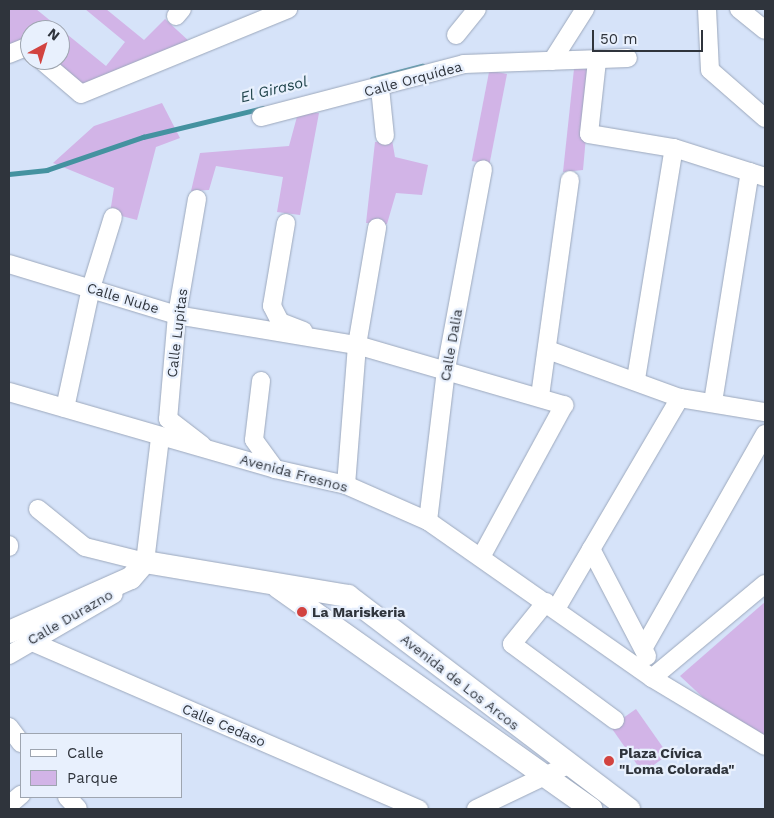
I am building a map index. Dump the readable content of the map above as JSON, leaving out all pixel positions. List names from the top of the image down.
{
  "streets": {
    "main road": ["Avenida de Los Arcos"],
    "street": [
      "Calle Orquídea",
      "Calle Nube",
      "Calle Lupitas",
      "Calle Dalia",
      "Avenida Fresnos",
      "Calle Durazno",
      "Calle Cedaso"
    ]
  },
  "crossings": [
    ["Calle Nube", "Calle Lupitas"],
    ["Calle Lupitas", "Avenida Fresnos"],
    ["Calle Dalia", "Avenida Fresnos"],
    ["Calle Durazno", "Avenida de Los Arcos"],
    ["Calle Durazno", "Calle Cedaso"]
  ],
  "water": ["El Girasol"],
  "places": ["La Mariskeria", "Plaza Cívica \"Loma Colorada\""],
  "legend": ["Calle", "Parque"],
  "scale_bar": "50 m",
  "north": "top right"
}
